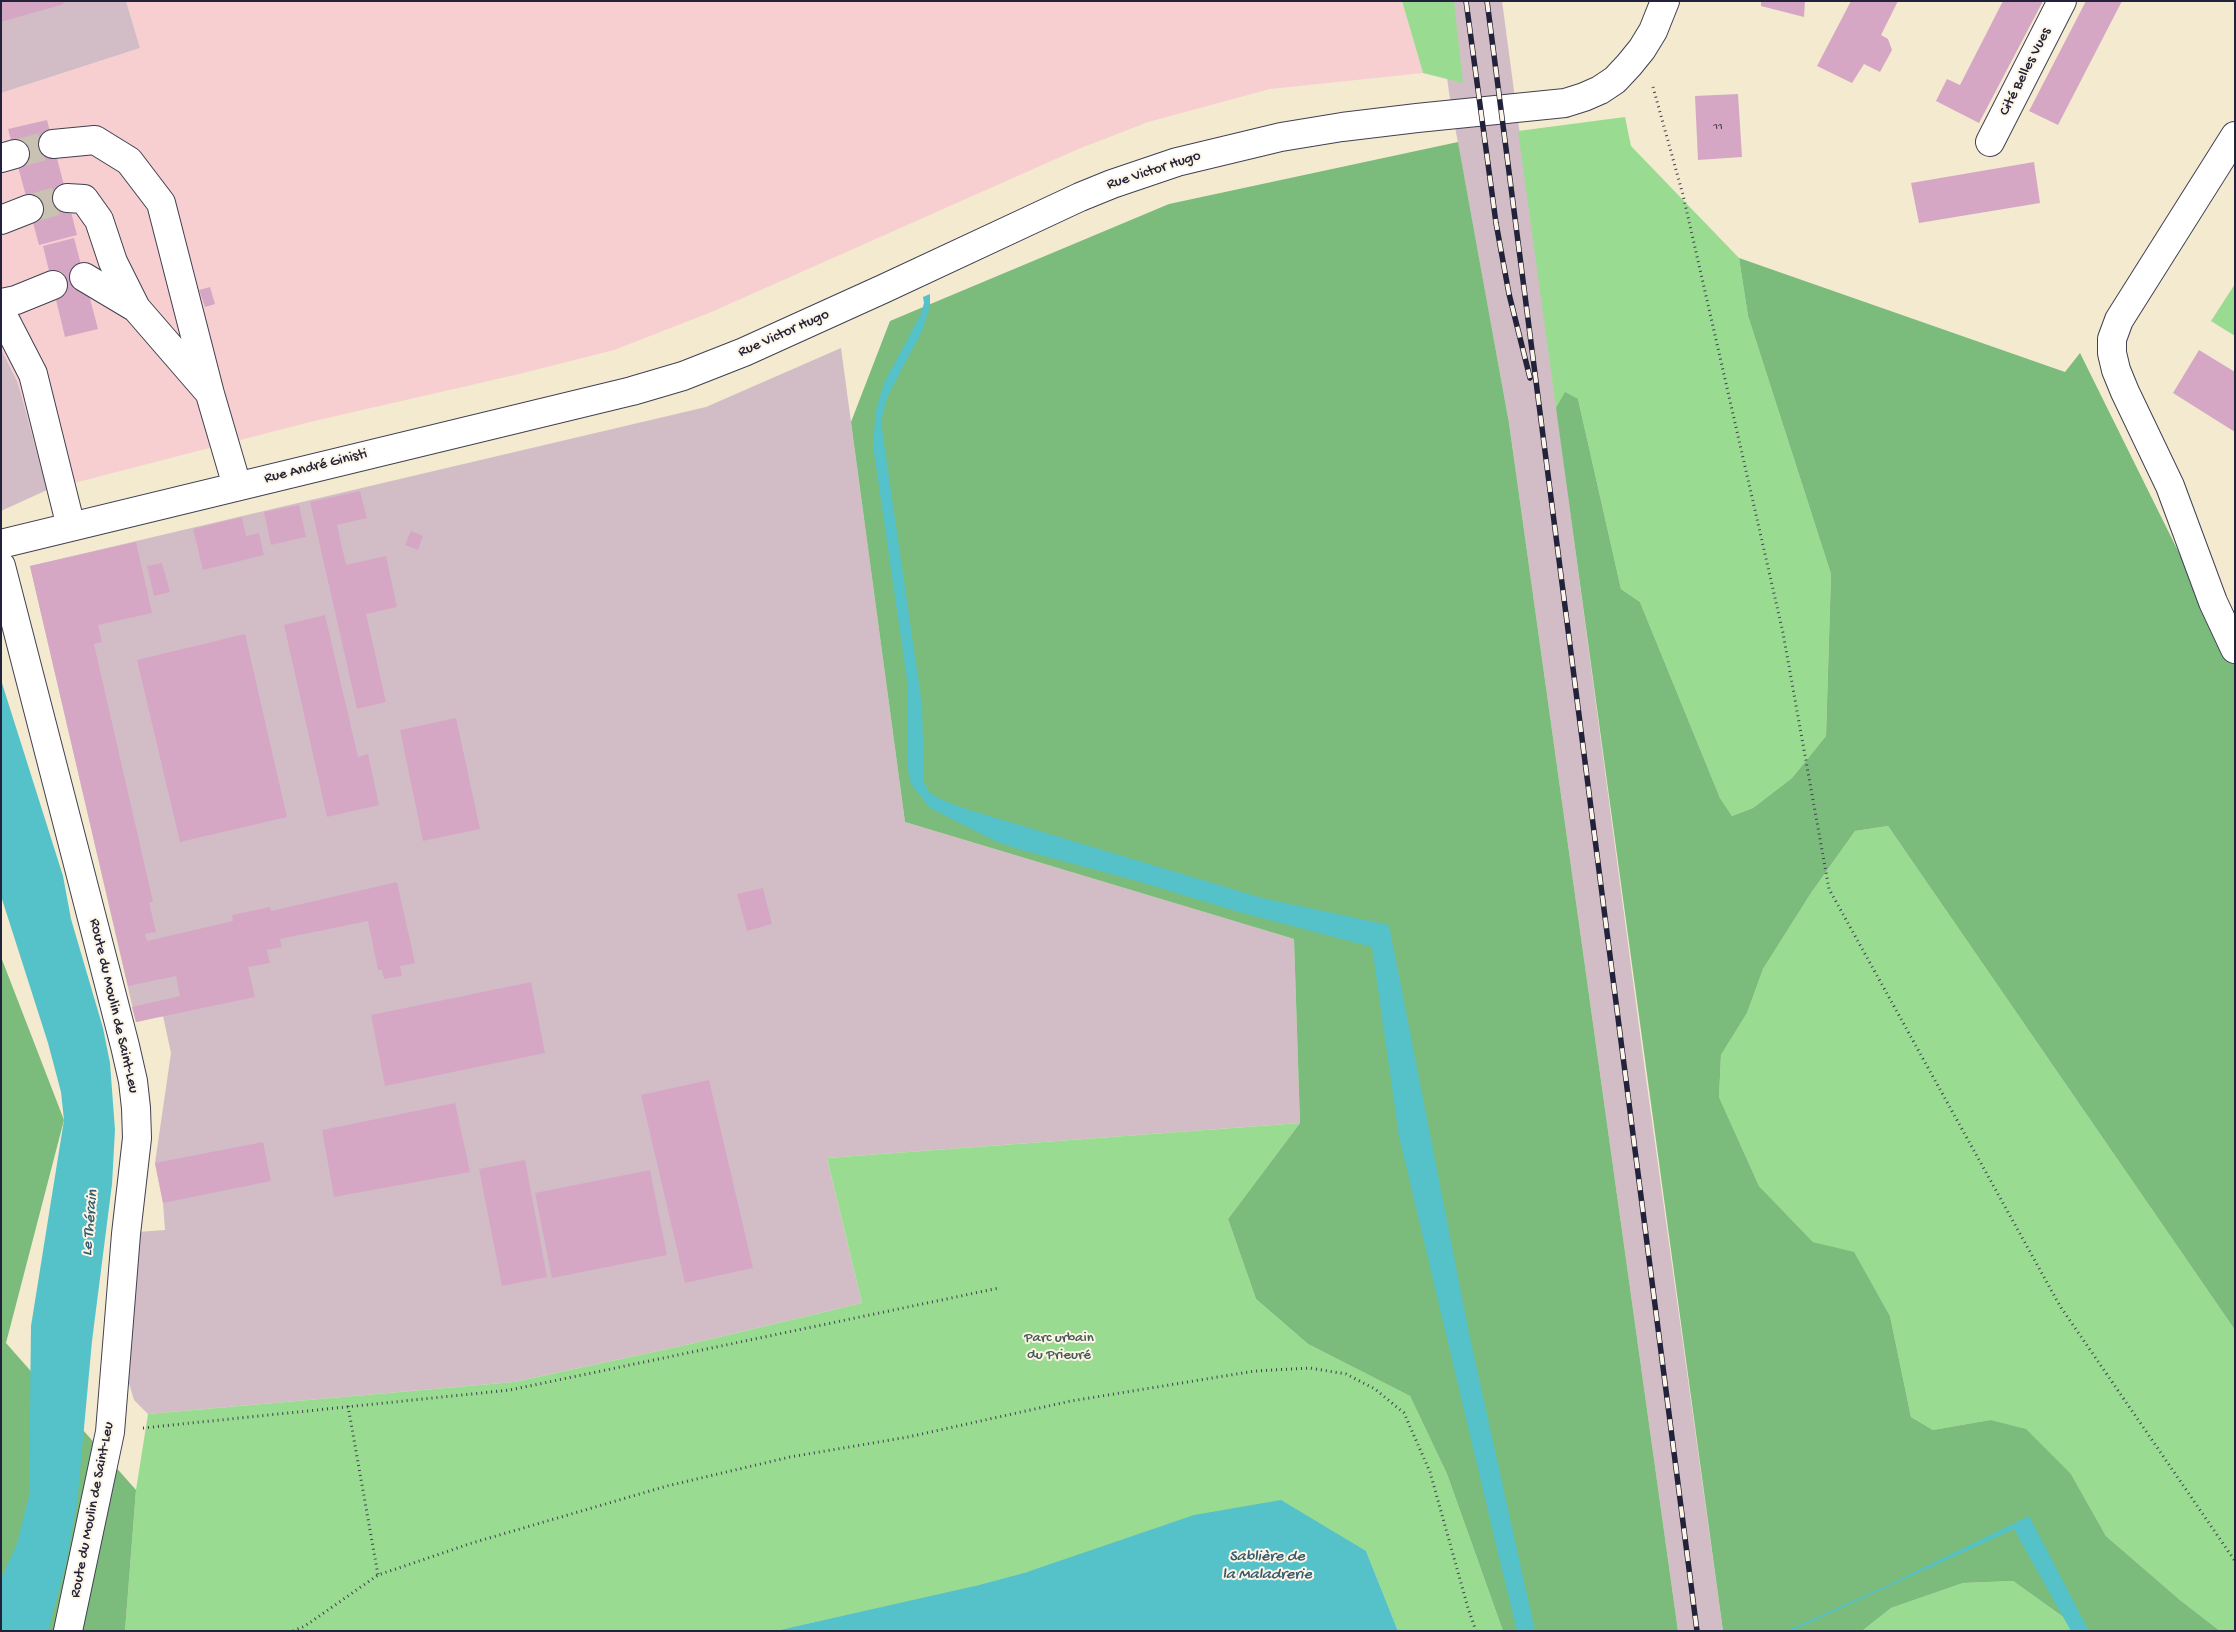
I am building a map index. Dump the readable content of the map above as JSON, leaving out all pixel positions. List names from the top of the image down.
{
  "streets": {
    "street": [
      "Cité Belles Vues",
      "Rue Victor Hugo",
      "Rue André Ginisti",
      "Route du Moulin de Saint-Leu"
    ]
  },
  "crossings": [
    ["Rue Victor Hugo", "Rue André Ginisti"]
  ],
  "water": ["Le Thérain", "Sablière de la Maladrerie"],
  "parks": ["Parc urbain du Prieuré"],
  "house_numbers": ["11"]
}
